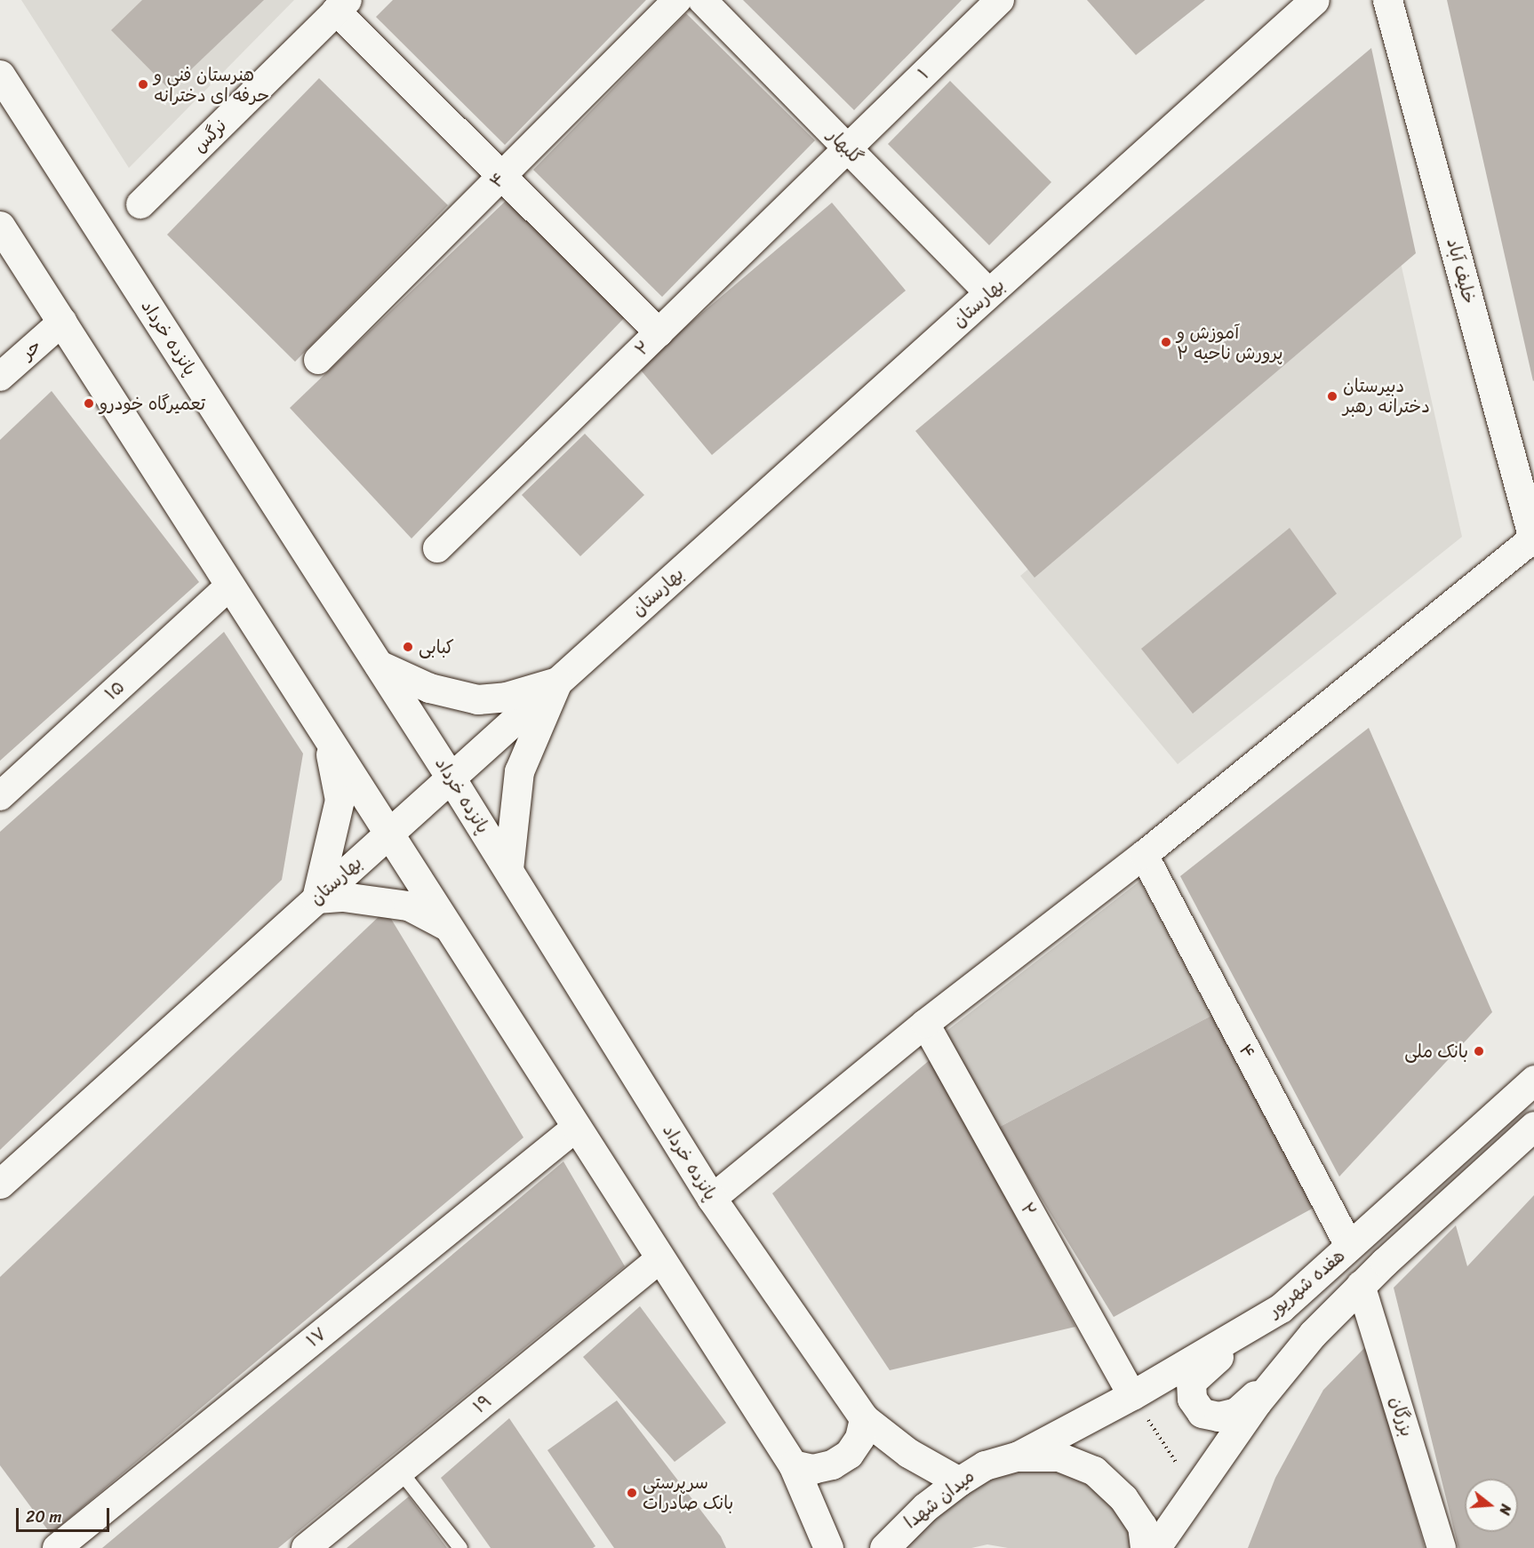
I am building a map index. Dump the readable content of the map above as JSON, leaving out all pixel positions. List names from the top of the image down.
{
  "streets": {
    "main road": [
      "خلیف آباد",
      "بهارستان",
      "پانزده خرداد",
      "هفده شهریور",
      "میدان شهدا"
    ],
    "street": [
      "۱",
      "نرگس",
      "گلبهار",
      "۴",
      "۲",
      "حر",
      "۱۵",
      "۱۷",
      "۱۹",
      "بزرگان"
    ]
  },
  "crossings": [
    ["۱", "گلبهار"],
    ["۱", "۲"],
    ["گلبهار", "بهارستان"],
    ["گلبهار", "۲"],
    ["۴", "هفده شهریور"],
    ["بهارستان", "پانزده خرداد"],
    ["پانزده خرداد", "میدان شهدا"],
    ["۲", "هفده شهریور"],
    ["هفده شهریور", "بزرگان"],
    ["هفده شهریور", "میدان شهدا"]
  ],
  "places": [
    "هنرستان فنی و حرفه ای دخترانه",
    "آموزش و پرورش ناحیه ۲",
    "دبیرستان دخترانه رهبر",
    "تعمیرگاه خودرو",
    "کبابی",
    "بانک ملی",
    "سرپرستی بانک صادرات"
  ],
  "scale_bar": "20 m",
  "north": "right"
}
